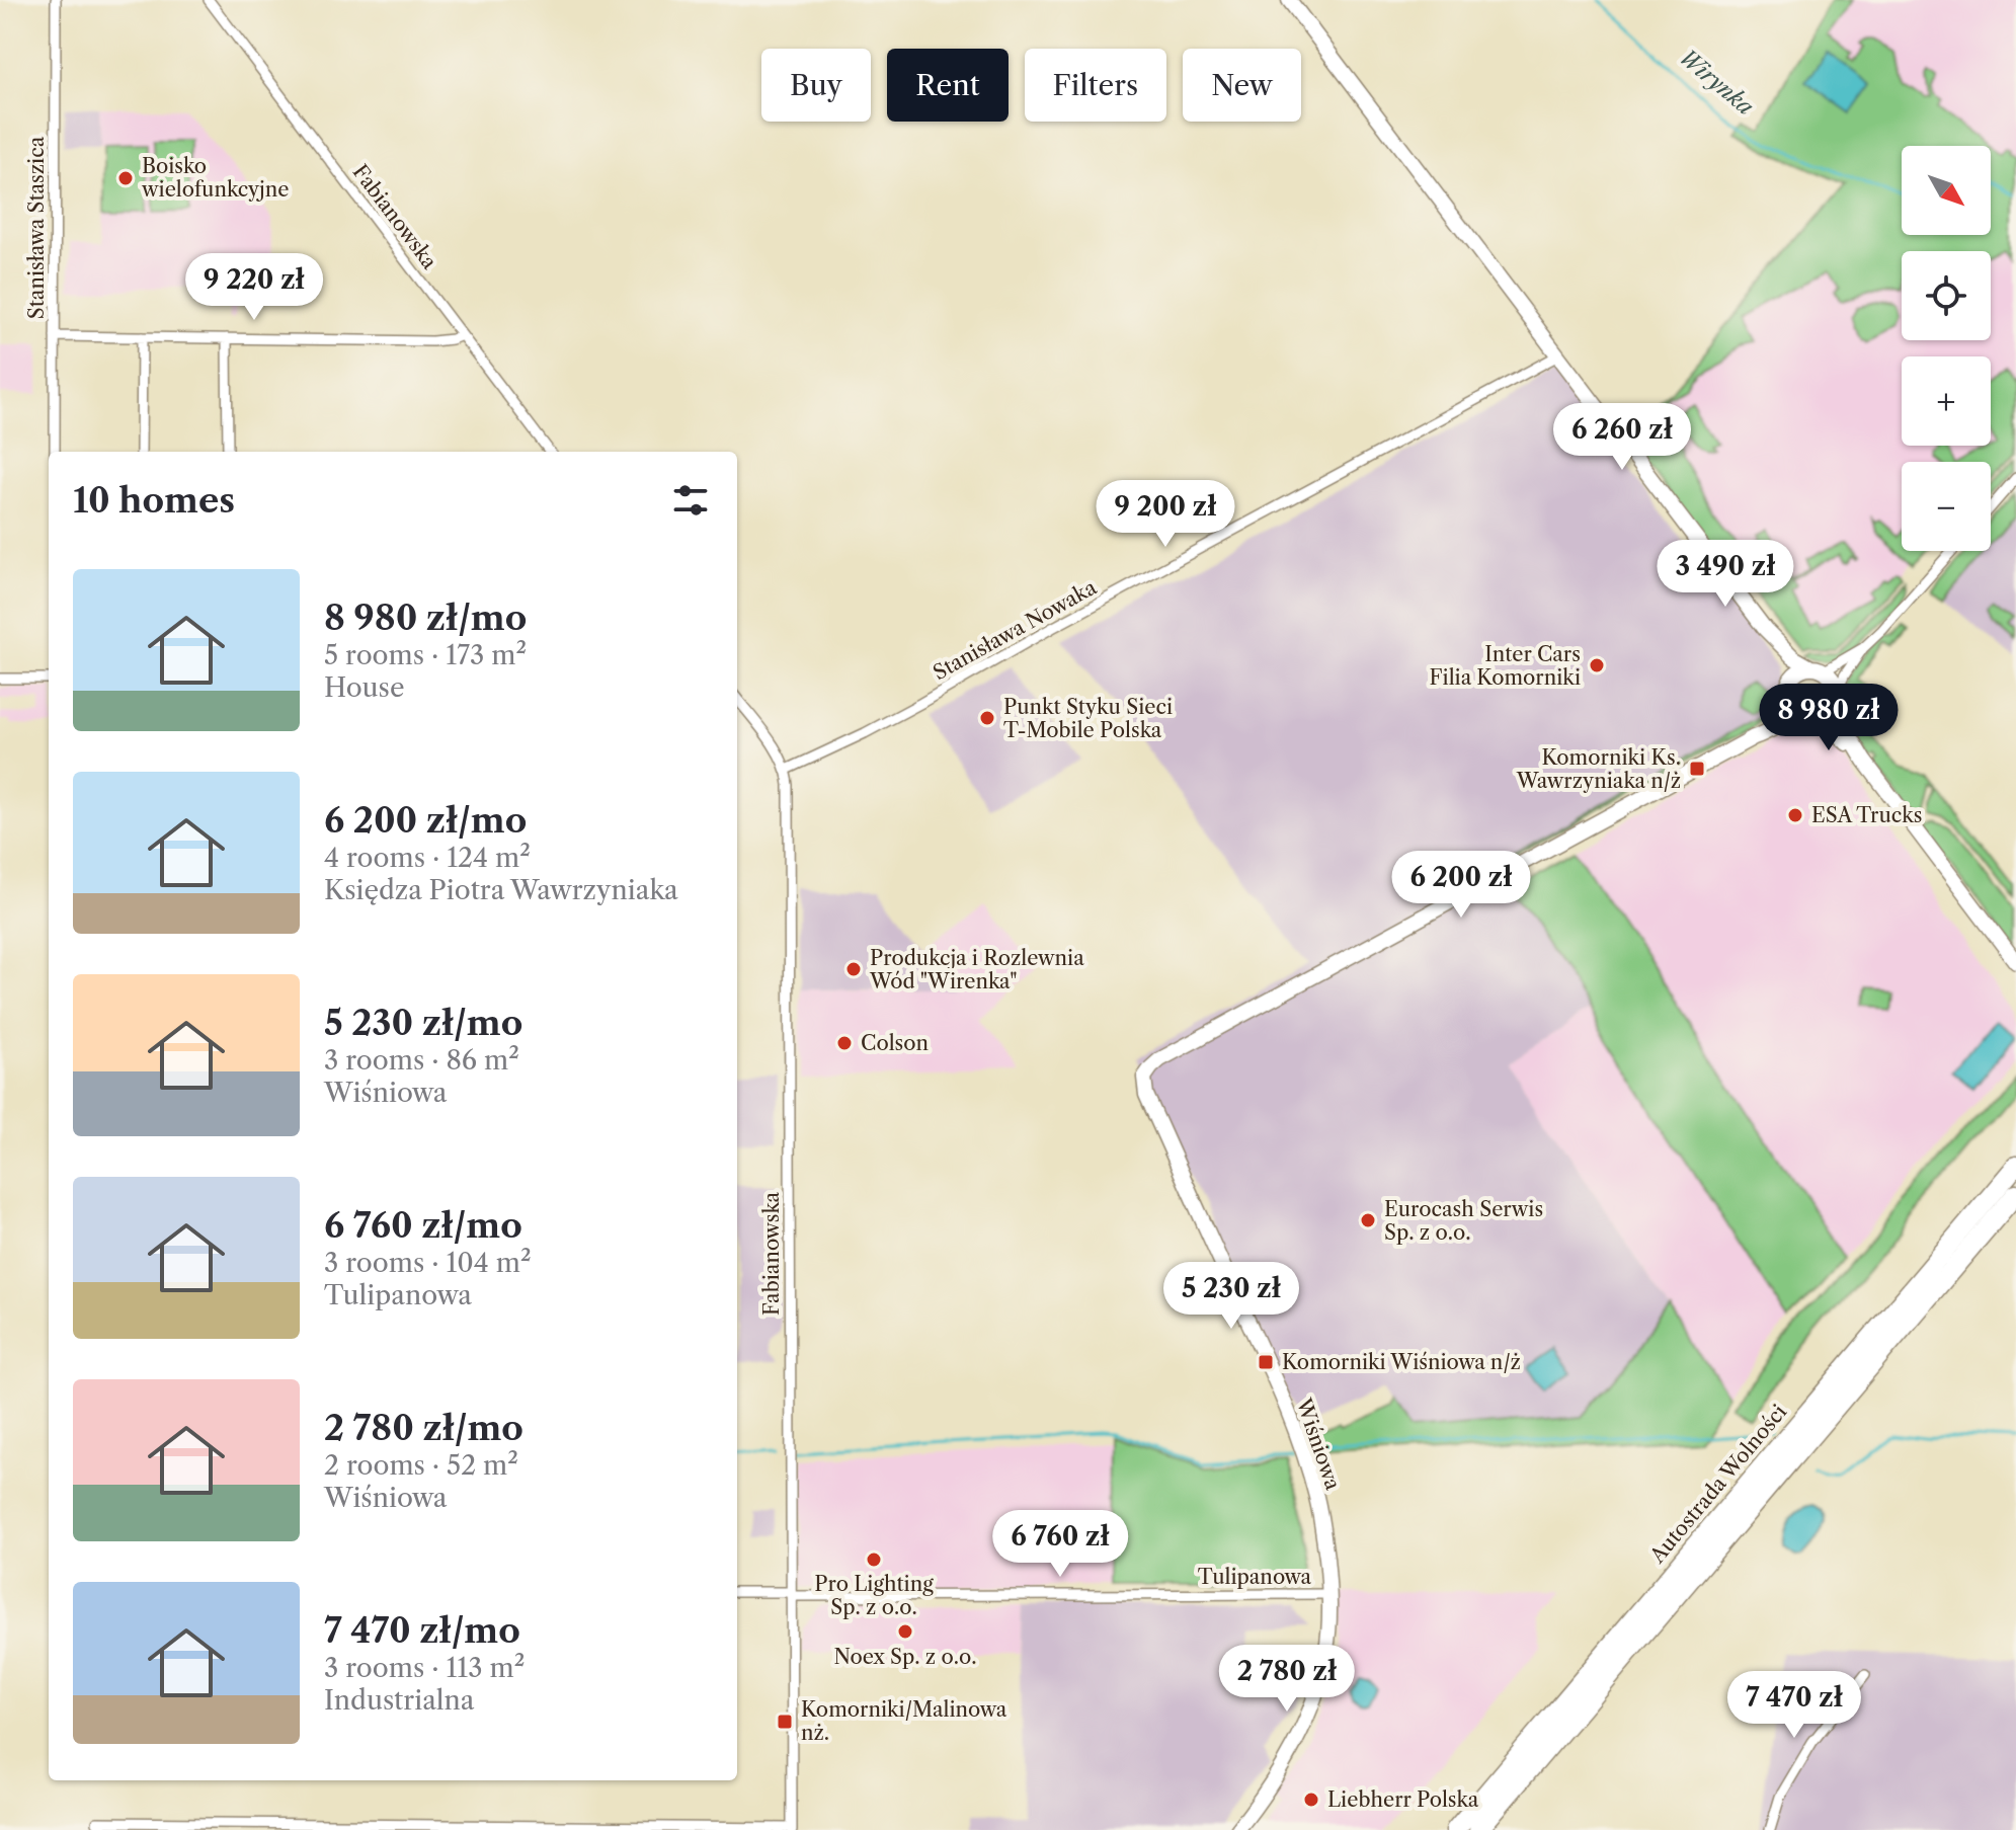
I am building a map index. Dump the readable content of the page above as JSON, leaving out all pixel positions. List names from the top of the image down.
{
  "streets": {
    "highway": ["Autostrada Wolności"],
    "street": [
      "Fabianowska",
      "Stanisława Staszica",
      "Stanisława Nowaka",
      "Wiśniowa",
      "Tulipanowa"
    ]
  },
  "crossings": [
    ["Fabianowska", "Stanisława Nowaka"],
    ["Fabianowska", "Tulipanowa"],
    ["Wiśniowa", "Tulipanowa"]
  ],
  "water": ["Wirynka"],
  "places": {
    "other": [
      "Boisko wielofunkcyjne",
      "Inter Cars Filia Komorniki",
      "Punkt Styku Sieci T-Mobile Polska",
      "ESA Trucks",
      "Produkcja i Rozlewnia Wód \"Wirenka\"",
      "Colson",
      "Eurocash Serwis Sp. z o.o.",
      "Pro Lighting Sp. z o.o.",
      "Noex Sp. z o.o.",
      "Liebherr Polska"
    ],
    "transit": ["Komorniki Ks. Wawrzyniaka n/ż", "Komorniki Wiśniowa n/ż", "Komorniki/Malinowa nż."]
  },
  "north": "bottom right",
  "page": {
    "chip": [
      "Buy",
      "Rent",
      "Filters",
      "New"
    ],
    "map_buttons": ["+", "−"],
    "price": [
      "9 220 zł",
      "6 260 zł",
      "9 200 zł",
      "3 490 zł",
      "8 980 zł",
      "6 200 zł",
      "5 230 zł",
      "6 760 zł",
      "2 780 zł",
      "7 470 zł"
    ],
    "heading": "10 homes",
    "list": [
      {
        "name": "8 980 zł/mo",
        "note": "5 rooms · 173 m² · House"
      },
      {
        "name": "6 200 zł/mo",
        "note": "4 rooms · 124 m² · Księdza Piotra Wawrzyniaka"
      },
      {
        "name": "5 230 zł/mo",
        "note": "3 rooms · 86 m² · Wiśniowa"
      },
      {
        "name": "6 760 zł/mo",
        "note": "3 rooms · 104 m² · Tulipanowa"
      },
      {
        "name": "2 780 zł/mo",
        "note": "2 rooms · 52 m² · Wiśniowa"
      },
      {
        "name": "7 470 zł/mo",
        "note": "3 rooms · 113 m² · Industrialna"
      }
    ]
  }
}
